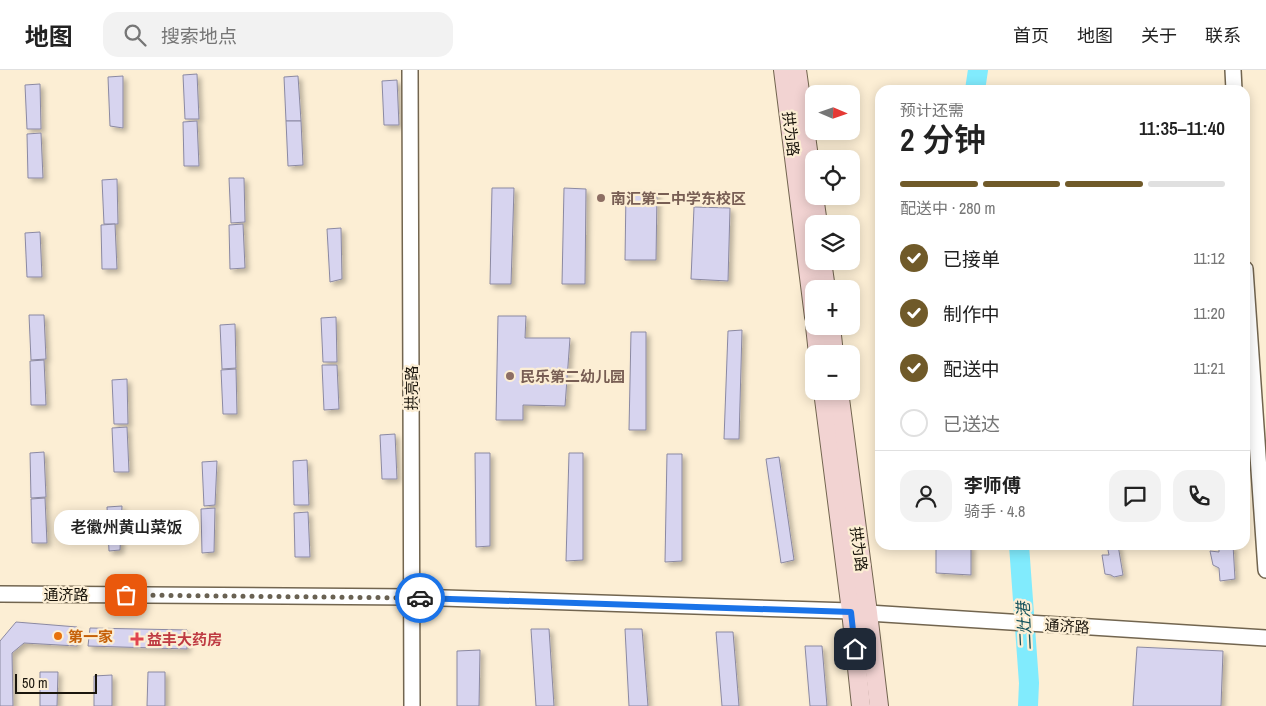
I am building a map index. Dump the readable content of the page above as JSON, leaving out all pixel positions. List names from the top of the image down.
{
  "streets": {
    "main road": ["拱为路"],
    "street": ["拱亮路", "通济路"]
  },
  "crossings": [
    ["拱为路", "通济路"],
    ["拱亮路", "通济路"]
  ],
  "water": ["二灶港"],
  "places": {
    "other": [
      "南汇第二中学东校区",
      "民乐第二幼儿园",
      "老徽州黄山菜饭",
      "第一家"
    ],
    "health": ["益丰大药房"]
  },
  "scale_bar": "50 m",
  "north": "right",
  "page": {
    "header": "地图",
    "search": "搜索地点",
    "nav": [
      "首页",
      "地图",
      "关于",
      "联系"
    ],
    "map_buttons": ["+", "−"],
    "heading": ["2 分钟", "预计还需", "11:35–11:40"],
    "panel": ["李师傅", "骑手 · 4.8"],
    "bar": "配送中 · 280 m",
    "list": [
      ["已接单", "11:12"],
      ["制作中", "11:20"],
      ["配送中", "11:21"],
      "已送达"
    ],
    "bubble": "老徽州黄山菜饭",
    "scale": "50 m"
  }
}
